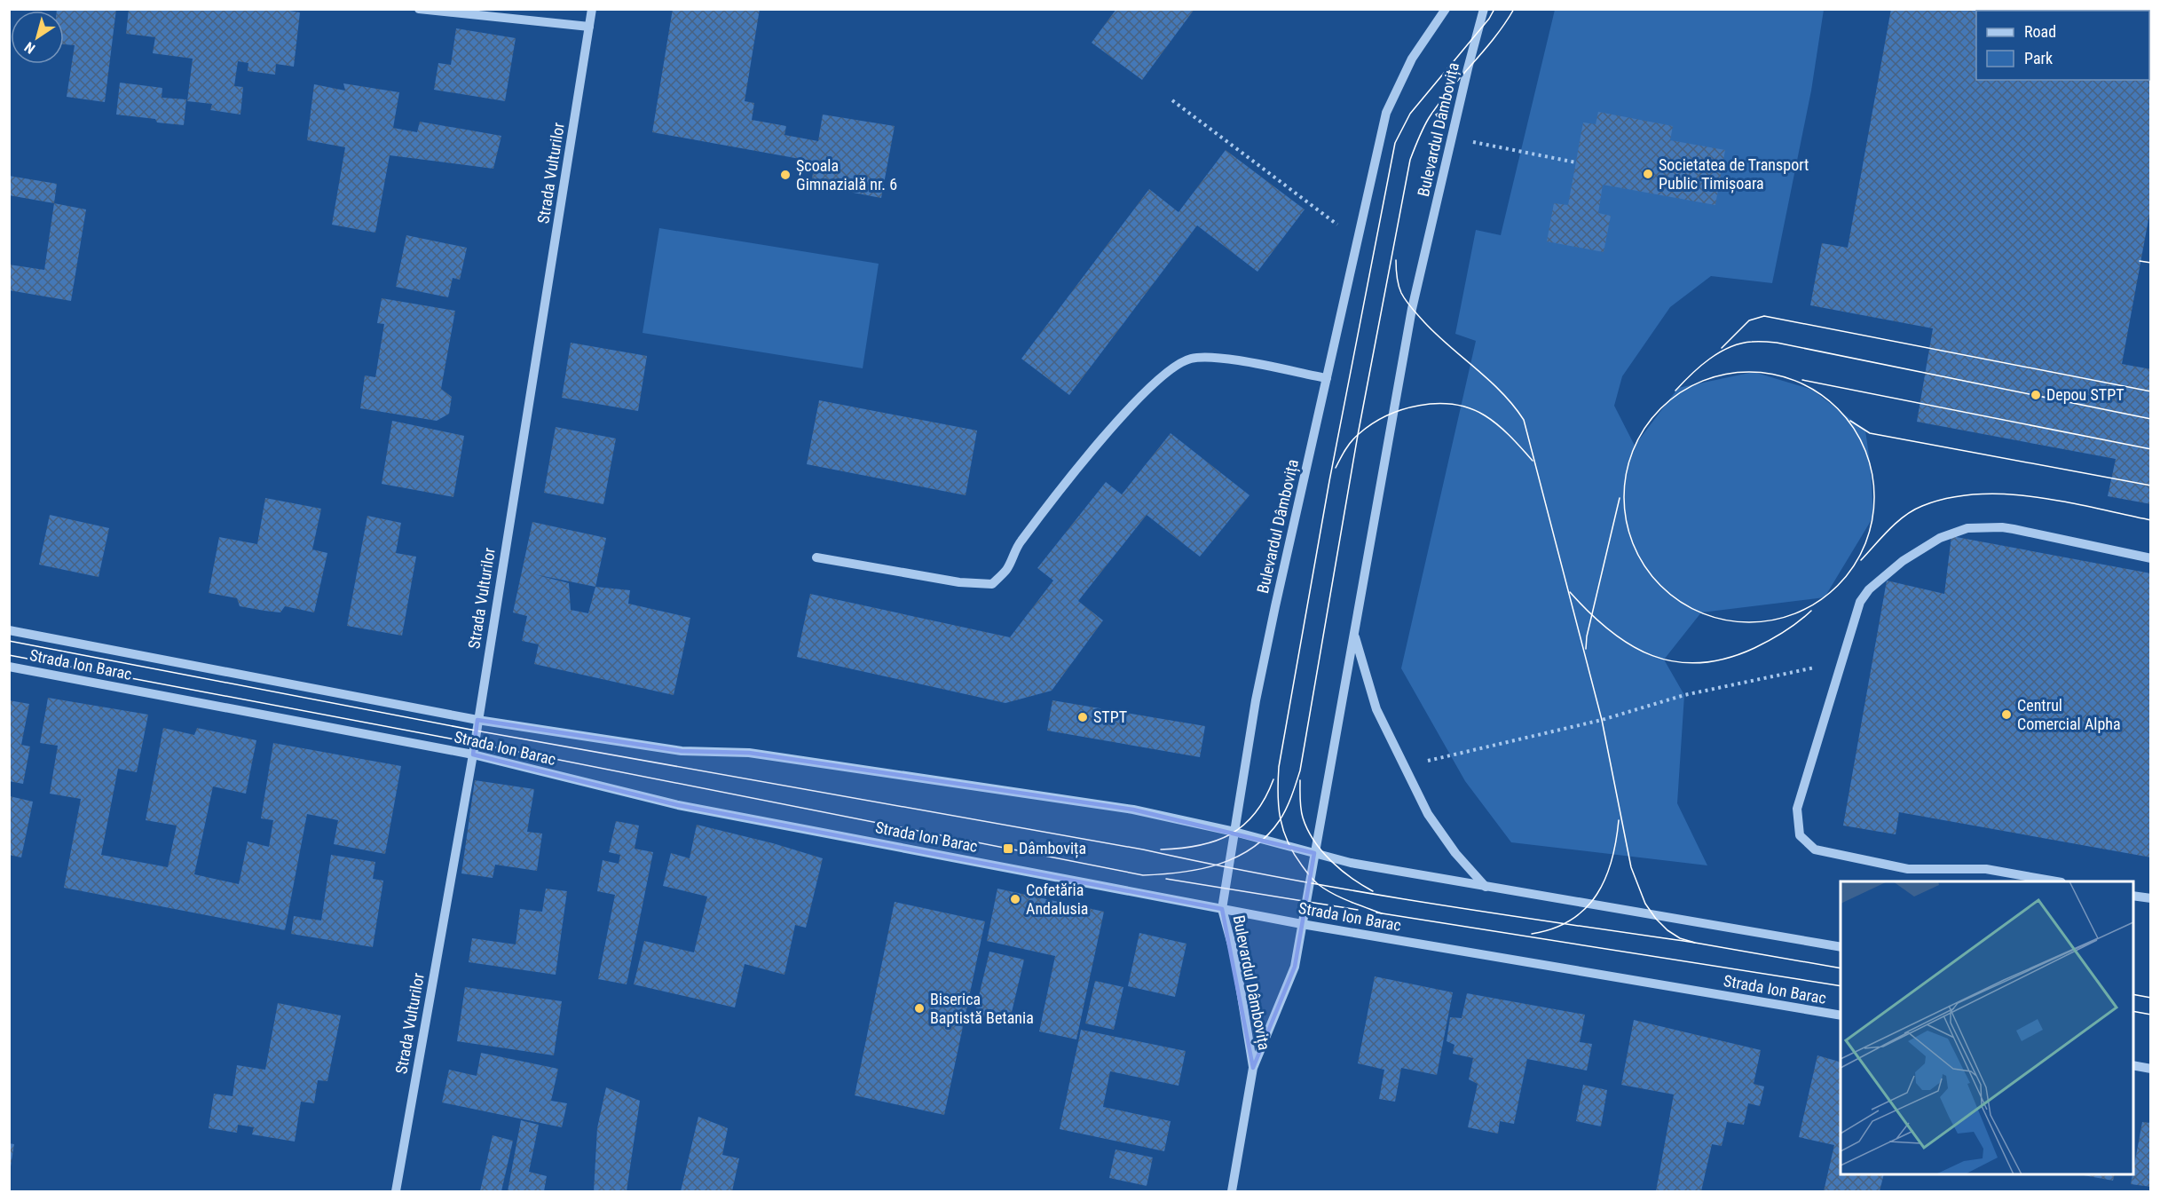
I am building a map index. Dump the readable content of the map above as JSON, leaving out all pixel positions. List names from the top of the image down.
{
  "streets": {
    "street": ["Bulevardul Dâmbovița", "Strada Vulturilor", "Strada Ion Barac"]
  },
  "crossings": [
    ["Bulevardul Dâmbovița", "Strada Ion Barac"],
    ["Strada Vulturilor", "Strada Ion Barac"]
  ],
  "places": {
    "other": [
      "Societatea de Transport Public Timișoara",
      "Școala Gimnazială nr. 6",
      "Depou STPT",
      "Centrul Comercial Alpha",
      "STPT",
      "Cofetăria Andalusia",
      "Biserica Baptistă Betania"
    ],
    "transit": ["Dâmbovița"]
  },
  "legend": ["Road", "Park"],
  "north": "bottom left"
}
